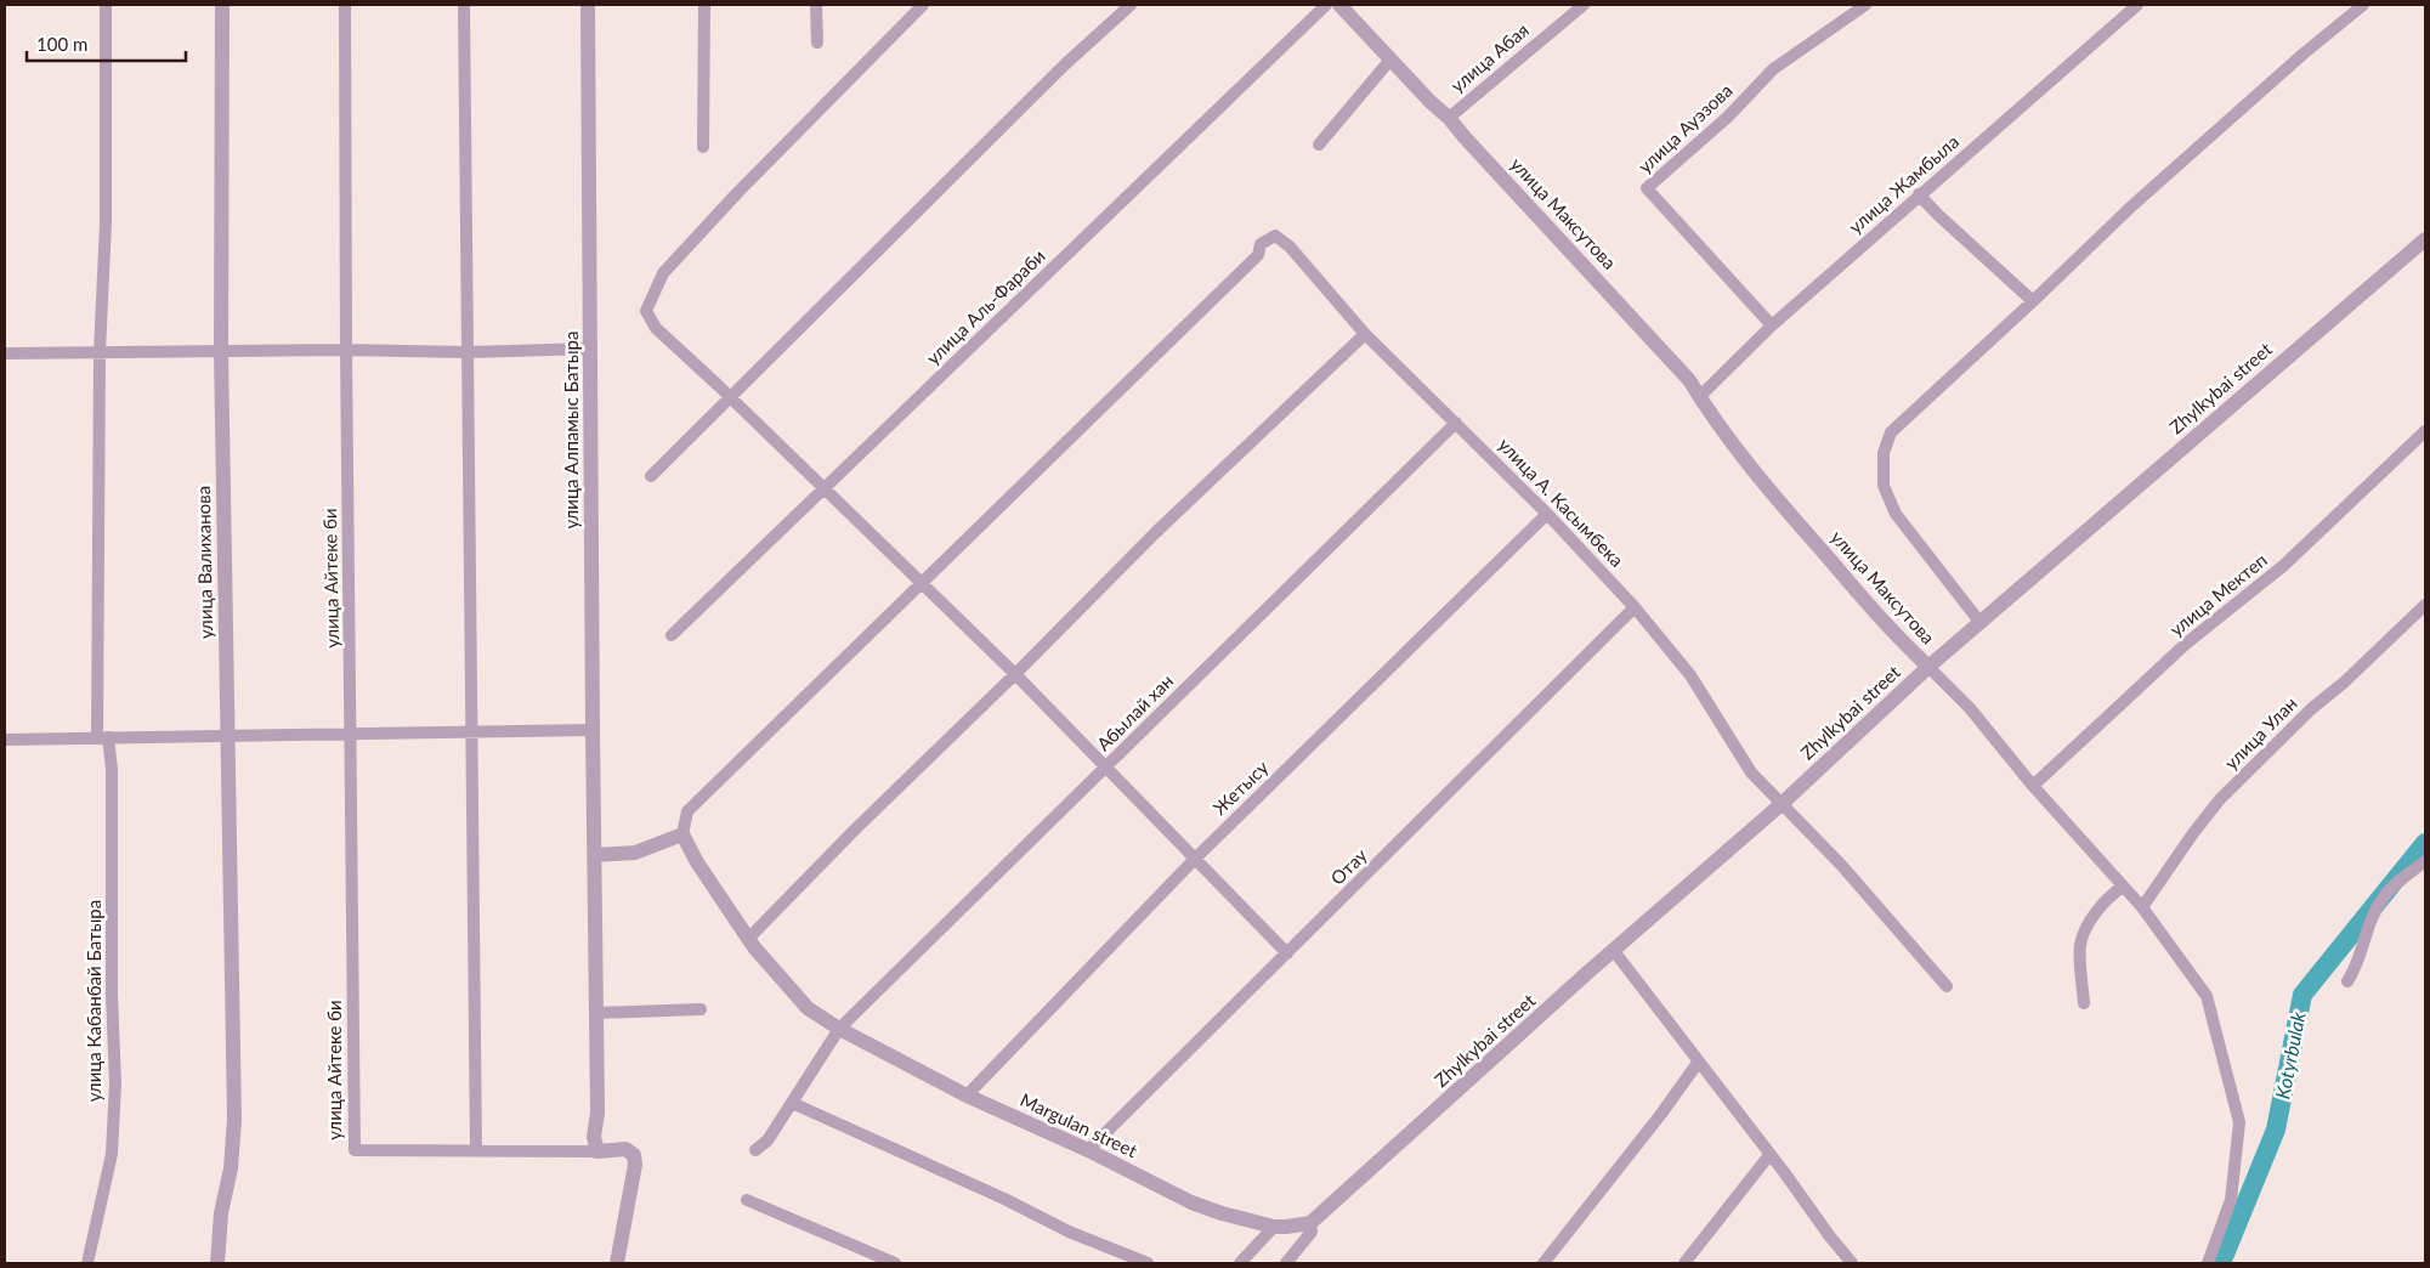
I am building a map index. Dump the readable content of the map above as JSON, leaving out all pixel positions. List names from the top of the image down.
{
  "streets": {
    "street": [
      "улица Абая",
      "улица Ауэзова",
      "улица Жамбыла",
      "улица Максутова",
      "улица Аль-Фараби",
      "Zhylkybai street",
      "улица Алпамыс Батыра",
      "улица А. Касымбека",
      "улица Валиханова",
      "улица Айтеке би",
      "улица Мектеп",
      "Абылай хан",
      "улица Улан",
      "Жетысу",
      "Отау",
      "улица Кабанбай Батыра",
      "Margulan street"
    ]
  },
  "crossings": [
    ["улица Абая", "улица Максутова"],
    ["улица Ауэзова", "улица Жамбыла"],
    ["улица Жамбыла", "улица Максутова"],
    ["улица Максутова", "Zhylkybai street"],
    ["улица Максутова", "улица Мектеп"],
    ["улица Максутова", "улица Улан"],
    ["Zhylkybai street", "улица А. Касымбека"],
    ["Zhylkybai street", "Margulan street"],
    ["улица А. Касымбека", "Абылай хан"],
    ["улица А. Касымбека", "Жетысу"],
    ["улица А. Касымбека", "Отау"],
    ["Абылай хан", "Margulan street"],
    ["Жетысу", "Margulan street"],
    ["Отау", "Margulan street"]
  ],
  "water": ["Kotyrbulak"],
  "scale_bar": "100 m"
}
